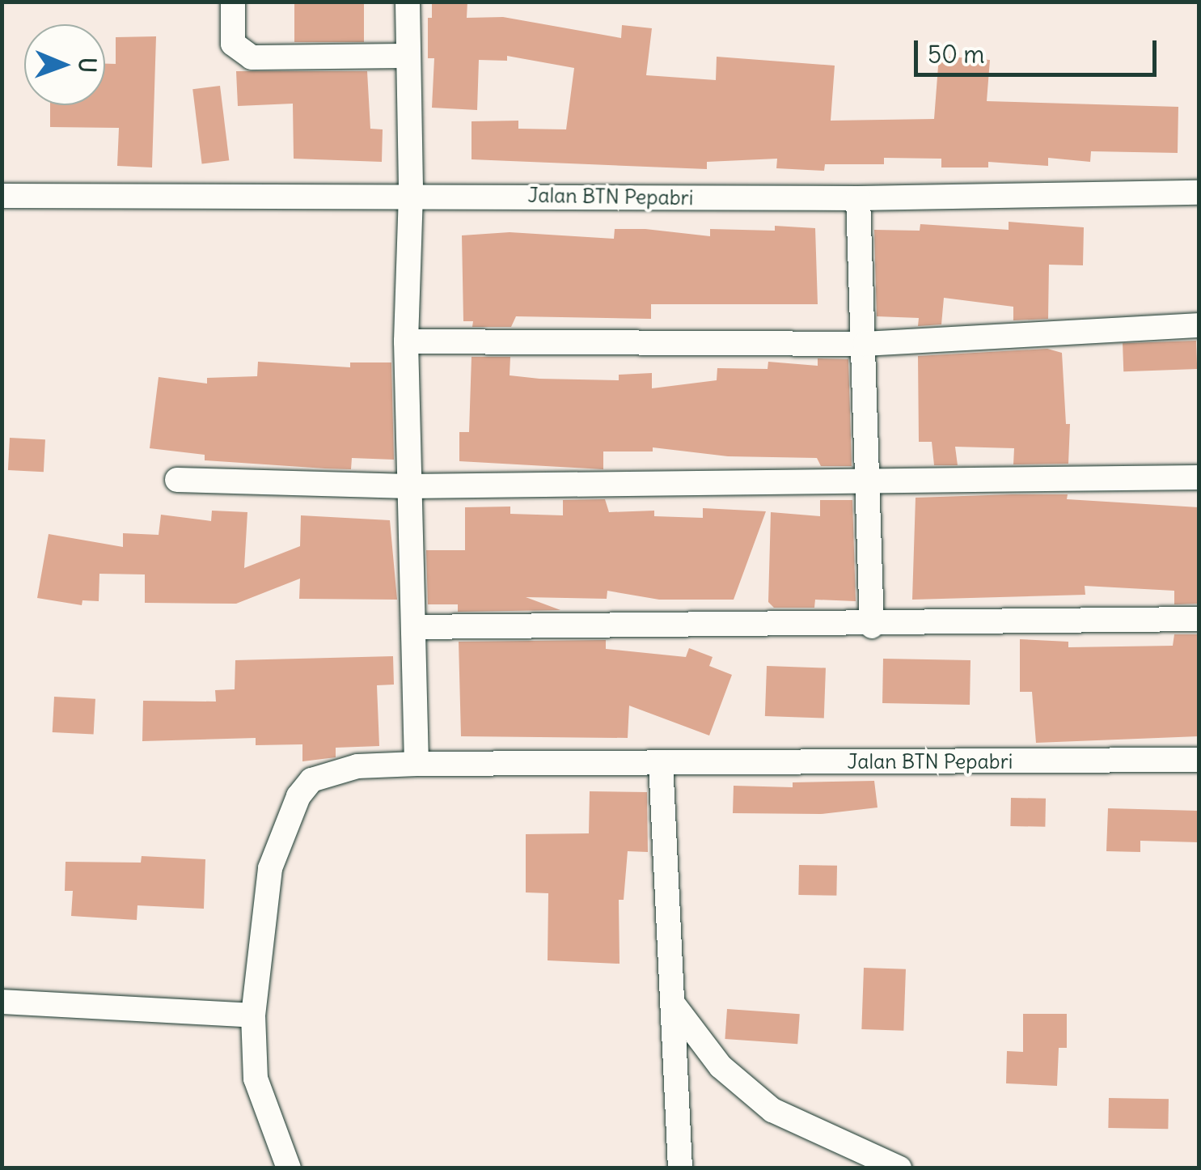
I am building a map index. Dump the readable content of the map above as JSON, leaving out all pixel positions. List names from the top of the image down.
{
  "streets": {
    "street": ["Jalan BTN Pepabri"]
  },
  "scale_bar": "50 m",
  "north": "right"
}
